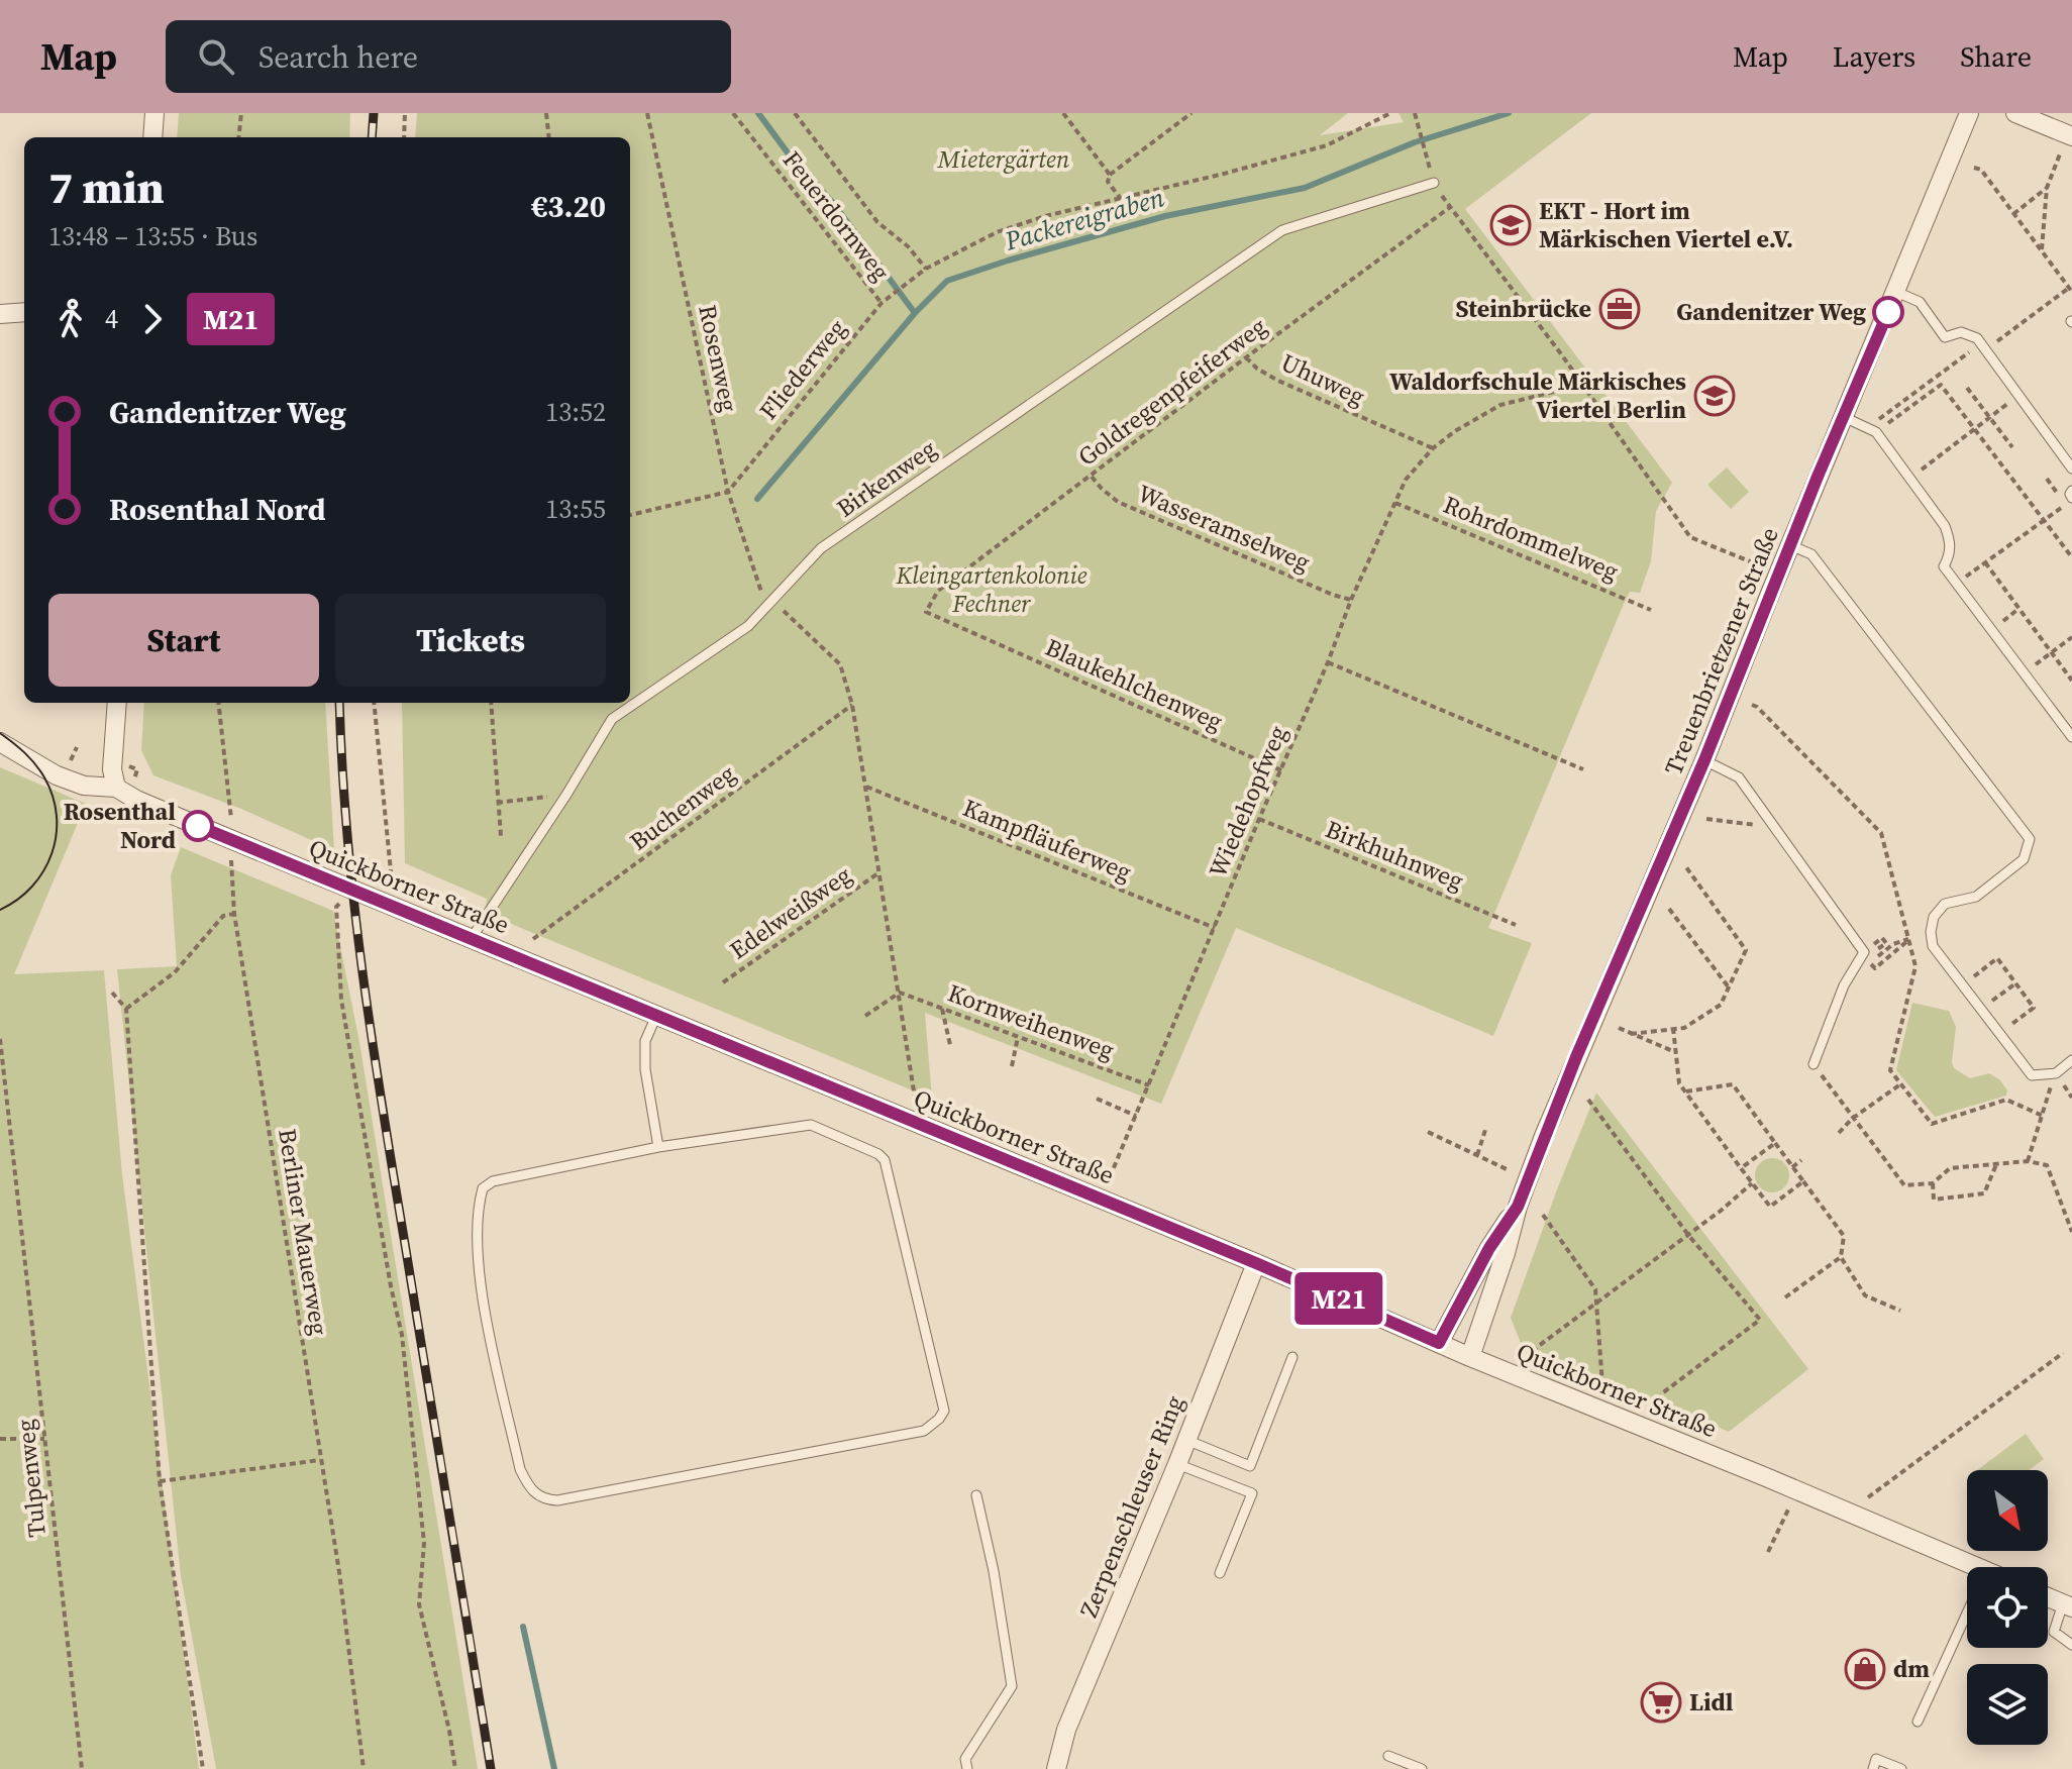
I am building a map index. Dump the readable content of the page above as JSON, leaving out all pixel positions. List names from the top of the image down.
{
  "streets": {
    "street": ["Treuenbrietzener Straße", "Quickborner Straße", "Zerpenschleuser Ring"],
    "lane": ["Birkenweg"],
    "path": [
      "Feuerdornweg",
      "Rosenweg",
      "Fliederweg",
      "Uhuweg",
      "Goldregenpfeiferweg",
      "Wasseramselweg",
      "Rohrdommelweg",
      "Blaukehlchenweg",
      "Wiedehopfweg",
      "Buchenweg",
      "Kampfläuferweg",
      "Birkhuhnweg",
      "Edelweißweg",
      "Kornweihenweg",
      "Berliner Mauerweg",
      "Tulpenweg"
    ]
  },
  "crossings": [
    ["Feuerdornweg", "Fliederweg"],
    ["Rosenweg", "Fliederweg"],
    ["Rosenweg", "Birkenweg"],
    ["Rosenweg", "Buchenweg"],
    ["Rosenweg", "Kampfläuferweg"],
    ["Rosenweg", "Edelweißweg"],
    ["Rosenweg", "Kornweihenweg"],
    ["Uhuweg", "Goldregenpfeiferweg"],
    ["Uhuweg", "Wiedehopfweg"],
    ["Goldregenpfeiferweg", "Wasseramselweg"],
    ["Goldregenpfeiferweg", "Blaukehlchenweg"],
    ["Birkenweg", "Quickborner Straße"],
    ["Wasseramselweg", "Wiedehopfweg"],
    ["Rohrdommelweg", "Wiedehopfweg"],
    ["Treuenbrietzener Straße", "Quickborner Straße"],
    ["Blaukehlchenweg", "Wiedehopfweg"],
    ["Wiedehopfweg", "Kampfläuferweg"],
    ["Wiedehopfweg", "Birkhuhnweg"],
    ["Wiedehopfweg", "Kornweihenweg"],
    ["Quickborner Straße", "Berliner Mauerweg"],
    ["Quickborner Straße", "Zerpenschleuser Ring"]
  ],
  "water": ["Packereigraben"],
  "parks": ["Mietergärten", "Kleingartenkolonie Fechner"],
  "places": {
    "school or university": ["EKT - Hort im Märkischen Viertel e.V.", "Waldorfschule Märkisches Viertel Berlin"],
    "office": ["Steinbrücke"],
    "other": ["Gandenitzer Weg", "Rosenthal Nord"],
    "shop": ["dm"],
    "supermarket": ["Lidl"]
  },
  "lines": ["bus line M21"],
  "north": "bottom right",
  "page": {
    "header": "Map",
    "search": "Search here",
    "nav": ["Map", "Layers", "Share"],
    "on_map": "M21",
    "heading": ["7 min", "13:48 – 13:55 · Bus", "€3.20"],
    "legs": ["4", "M21"],
    "list": [
      {
        "name": "Gandenitzer Weg",
        "value": "13:52"
      },
      {
        "name": "Rosenthal Nord",
        "value": "13:55"
      }
    ],
    "buttons": ["Start", "Tickets"]
  }
}
